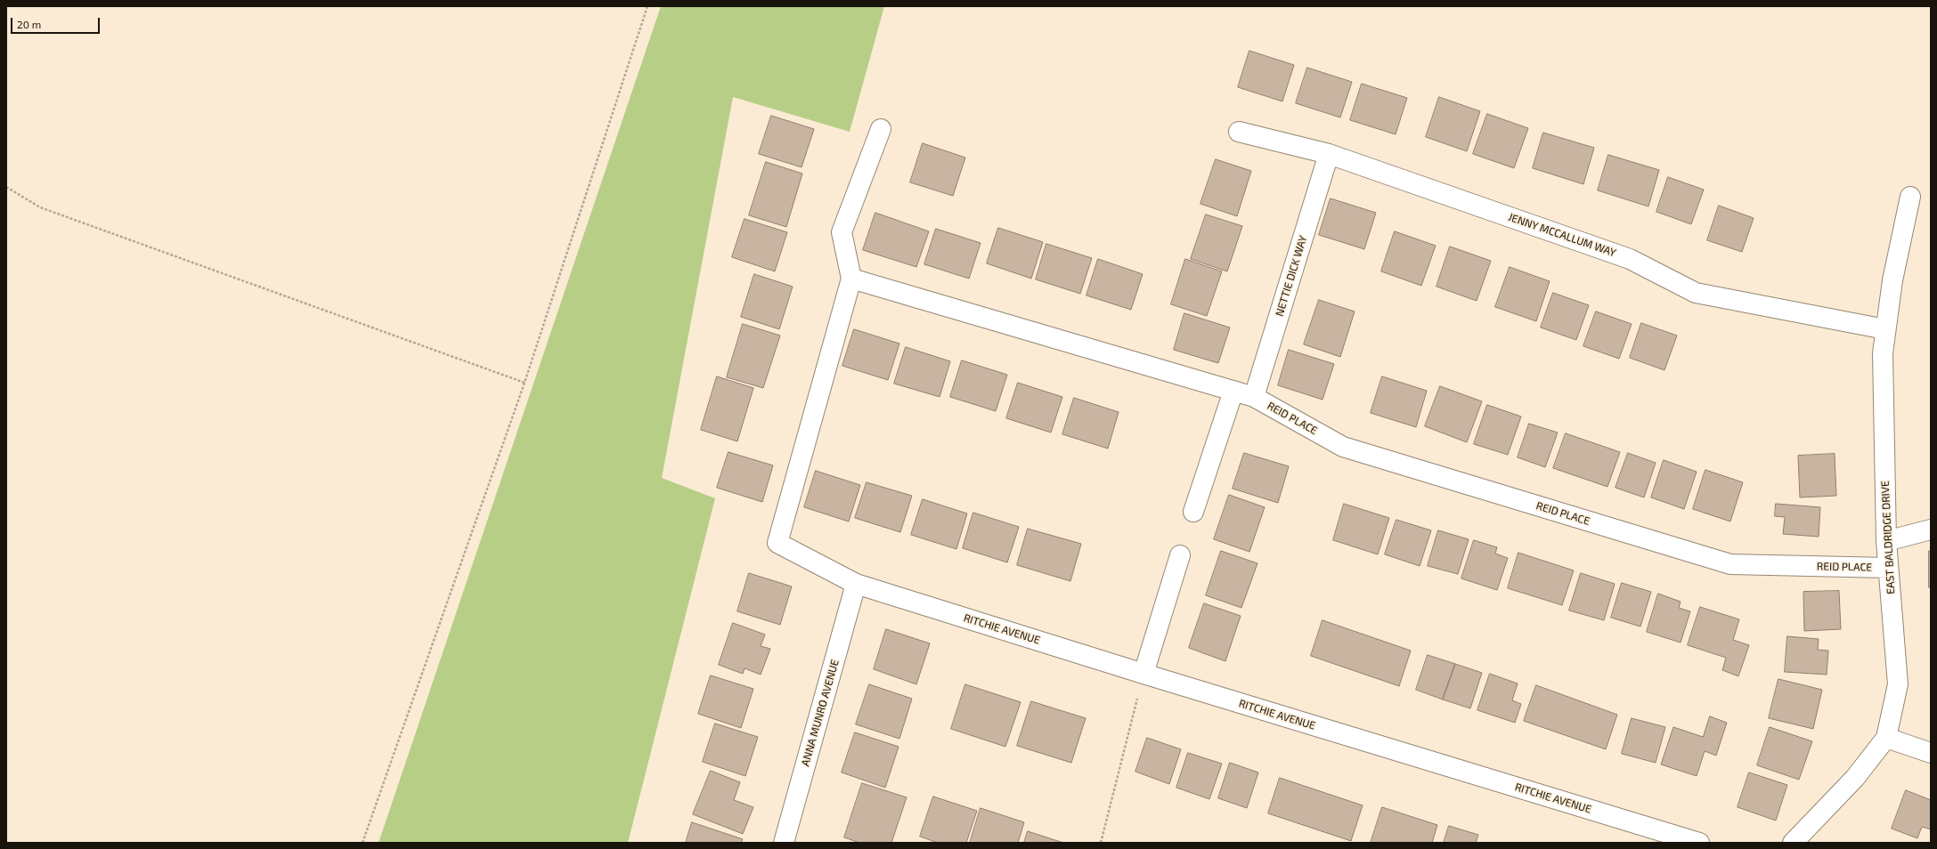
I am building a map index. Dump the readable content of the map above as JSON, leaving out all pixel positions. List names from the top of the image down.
{
  "streets": {
    "street": [
      "JENNY MCCALLUM WAY",
      "NETTIE DICK WAY",
      "REID PLACE",
      "EAST BALDRIDGE DRIVE",
      "RITCHIE AVENUE",
      "ANNA MUNRO AVENUE"
    ]
  },
  "crossings": [
    ["JENNY MCCALLUM WAY", "NETTIE DICK WAY"],
    ["JENNY MCCALLUM WAY", "EAST BALDRIDGE DRIVE"],
    ["NETTIE DICK WAY", "REID PLACE"],
    ["REID PLACE", "EAST BALDRIDGE DRIVE"],
    ["REID PLACE", "RITCHIE AVENUE"],
    ["RITCHIE AVENUE", "ANNA MUNRO AVENUE"]
  ],
  "scale_bar": "20 m"
}
